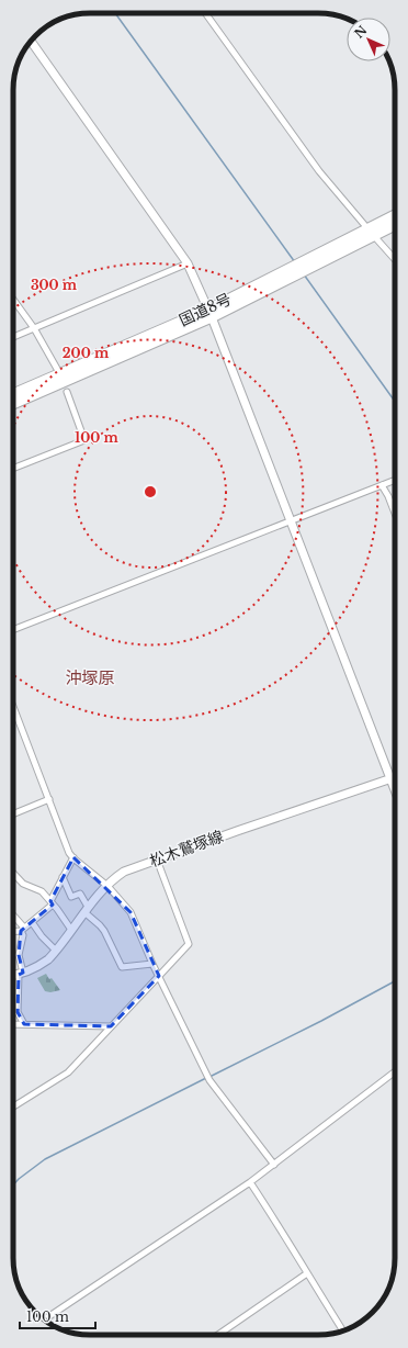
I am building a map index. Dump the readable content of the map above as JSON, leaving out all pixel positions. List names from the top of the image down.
{
  "streets": {
    "highway": ["国道8号"],
    "street": ["松木鷲塚線"]
  },
  "districts": ["沖塚原"],
  "scale_bar": "100 m",
  "north": "top left",
  "rings": ["300 m", "200 m", "100 m"]
}
